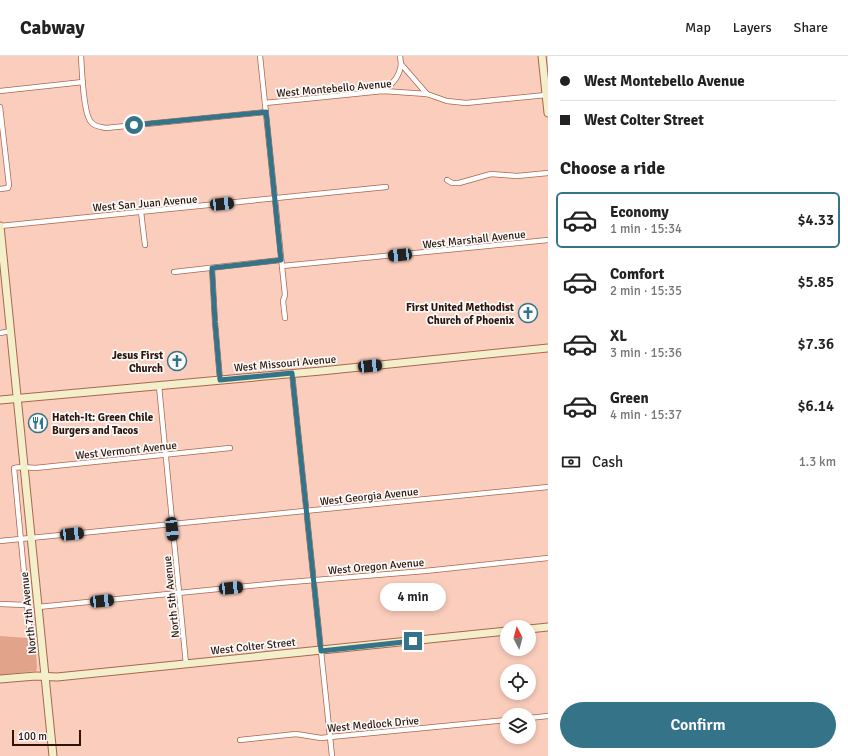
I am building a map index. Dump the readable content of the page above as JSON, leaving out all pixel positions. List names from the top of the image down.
{
  "streets": {
    "main road": ["West Missouri Avenue", "North 7th Avenue", "West Colter Street"],
    "street": [
      "West Montebello Avenue",
      "West San Juan Avenue",
      "West Marshall Avenue",
      "West Vermont Avenue",
      "West Georgia Avenue",
      "West Oregon Avenue",
      "North 5th Avenue",
      "West Medlock Drive"
    ]
  },
  "crossings": [
    ["West San Juan Avenue", "North 7th Avenue"],
    ["West Missouri Avenue", "North 5th Avenue"],
    ["West Missouri Avenue", "North 7th Avenue"],
    ["West Vermont Avenue", "North 5th Avenue"],
    ["West Vermont Avenue", "North 7th Avenue"],
    ["West Georgia Avenue", "North 5th Avenue"],
    ["West Georgia Avenue", "North 7th Avenue"],
    ["West Oregon Avenue", "North 5th Avenue"],
    ["West Oregon Avenue", "North 7th Avenue"],
    ["North 5th Avenue", "West Colter Street"],
    ["North 7th Avenue", "West Colter Street"]
  ],
  "places": {
    "church": ["First United Methodist Church of Phoenix", "Jesus First Church"],
    "restaurant": ["Hatch-It: Green Chile Burgers and Tacos"]
  },
  "scale_bar": "100 m",
  "north": "top",
  "page": {
    "header": "Cabway",
    "nav": ["Map", "Layers", "Share"],
    "banner": ["West Montebello Avenue", "West Colter Street"],
    "heading": "Choose a ride",
    "list": [
      {
        "name": "Economy",
        "note": "1 min · 15:34",
        "value": "$4.33"
      },
      {
        "name": "Comfort",
        "note": "2 min · 15:35",
        "value": "$5.85"
      },
      {
        "name": "XL",
        "note": "3 min · 15:36",
        "value": "$7.36"
      },
      {
        "name": "Green",
        "note": "4 min · 15:37",
        "value": "$6.14"
      }
    ],
    "pay": ["Cash", "1.3 km"],
    "bubble": "4 min",
    "buttons": "Confirm",
    "scale": "100 m"
  }
}
